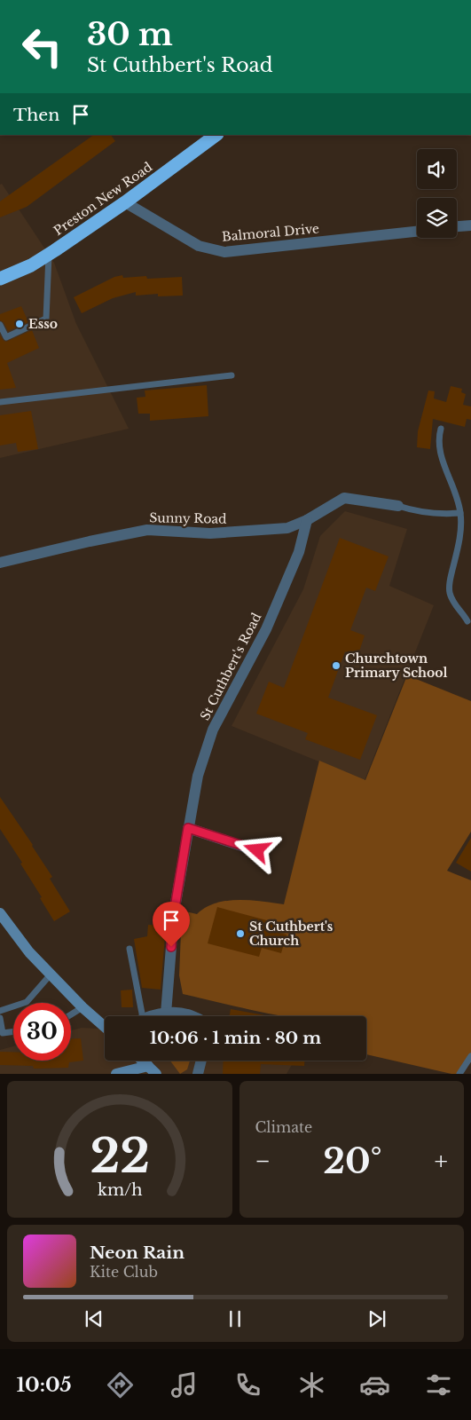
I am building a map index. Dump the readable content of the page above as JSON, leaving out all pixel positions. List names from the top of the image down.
{
  "streets": {
    "highway": ["Preston New Road"],
    "street": ["Balmoral Drive", "Sunny Road", "St Cuthbert's Road"]
  },
  "crossings": [
    ["Preston New Road", "Balmoral Drive"],
    ["Sunny Road", "St Cuthbert's Road"]
  ],
  "places": ["Esso", "Churchtown Primary School", "St Cuthbert's Church"],
  "page": {
    "turn": ["30 m", "St Cuthbert's Road"],
    "then": "Then",
    "limit": "30",
    "trip": "10:06 · 1 min · 80 m",
    "tile": "Climate",
    "heat": ["−", "20°", "+"],
    "song": ["Neon Rain", "Kite Club"],
    "tabs": "10:05",
    "gauge": ["22", "km/h"]
  }
}
